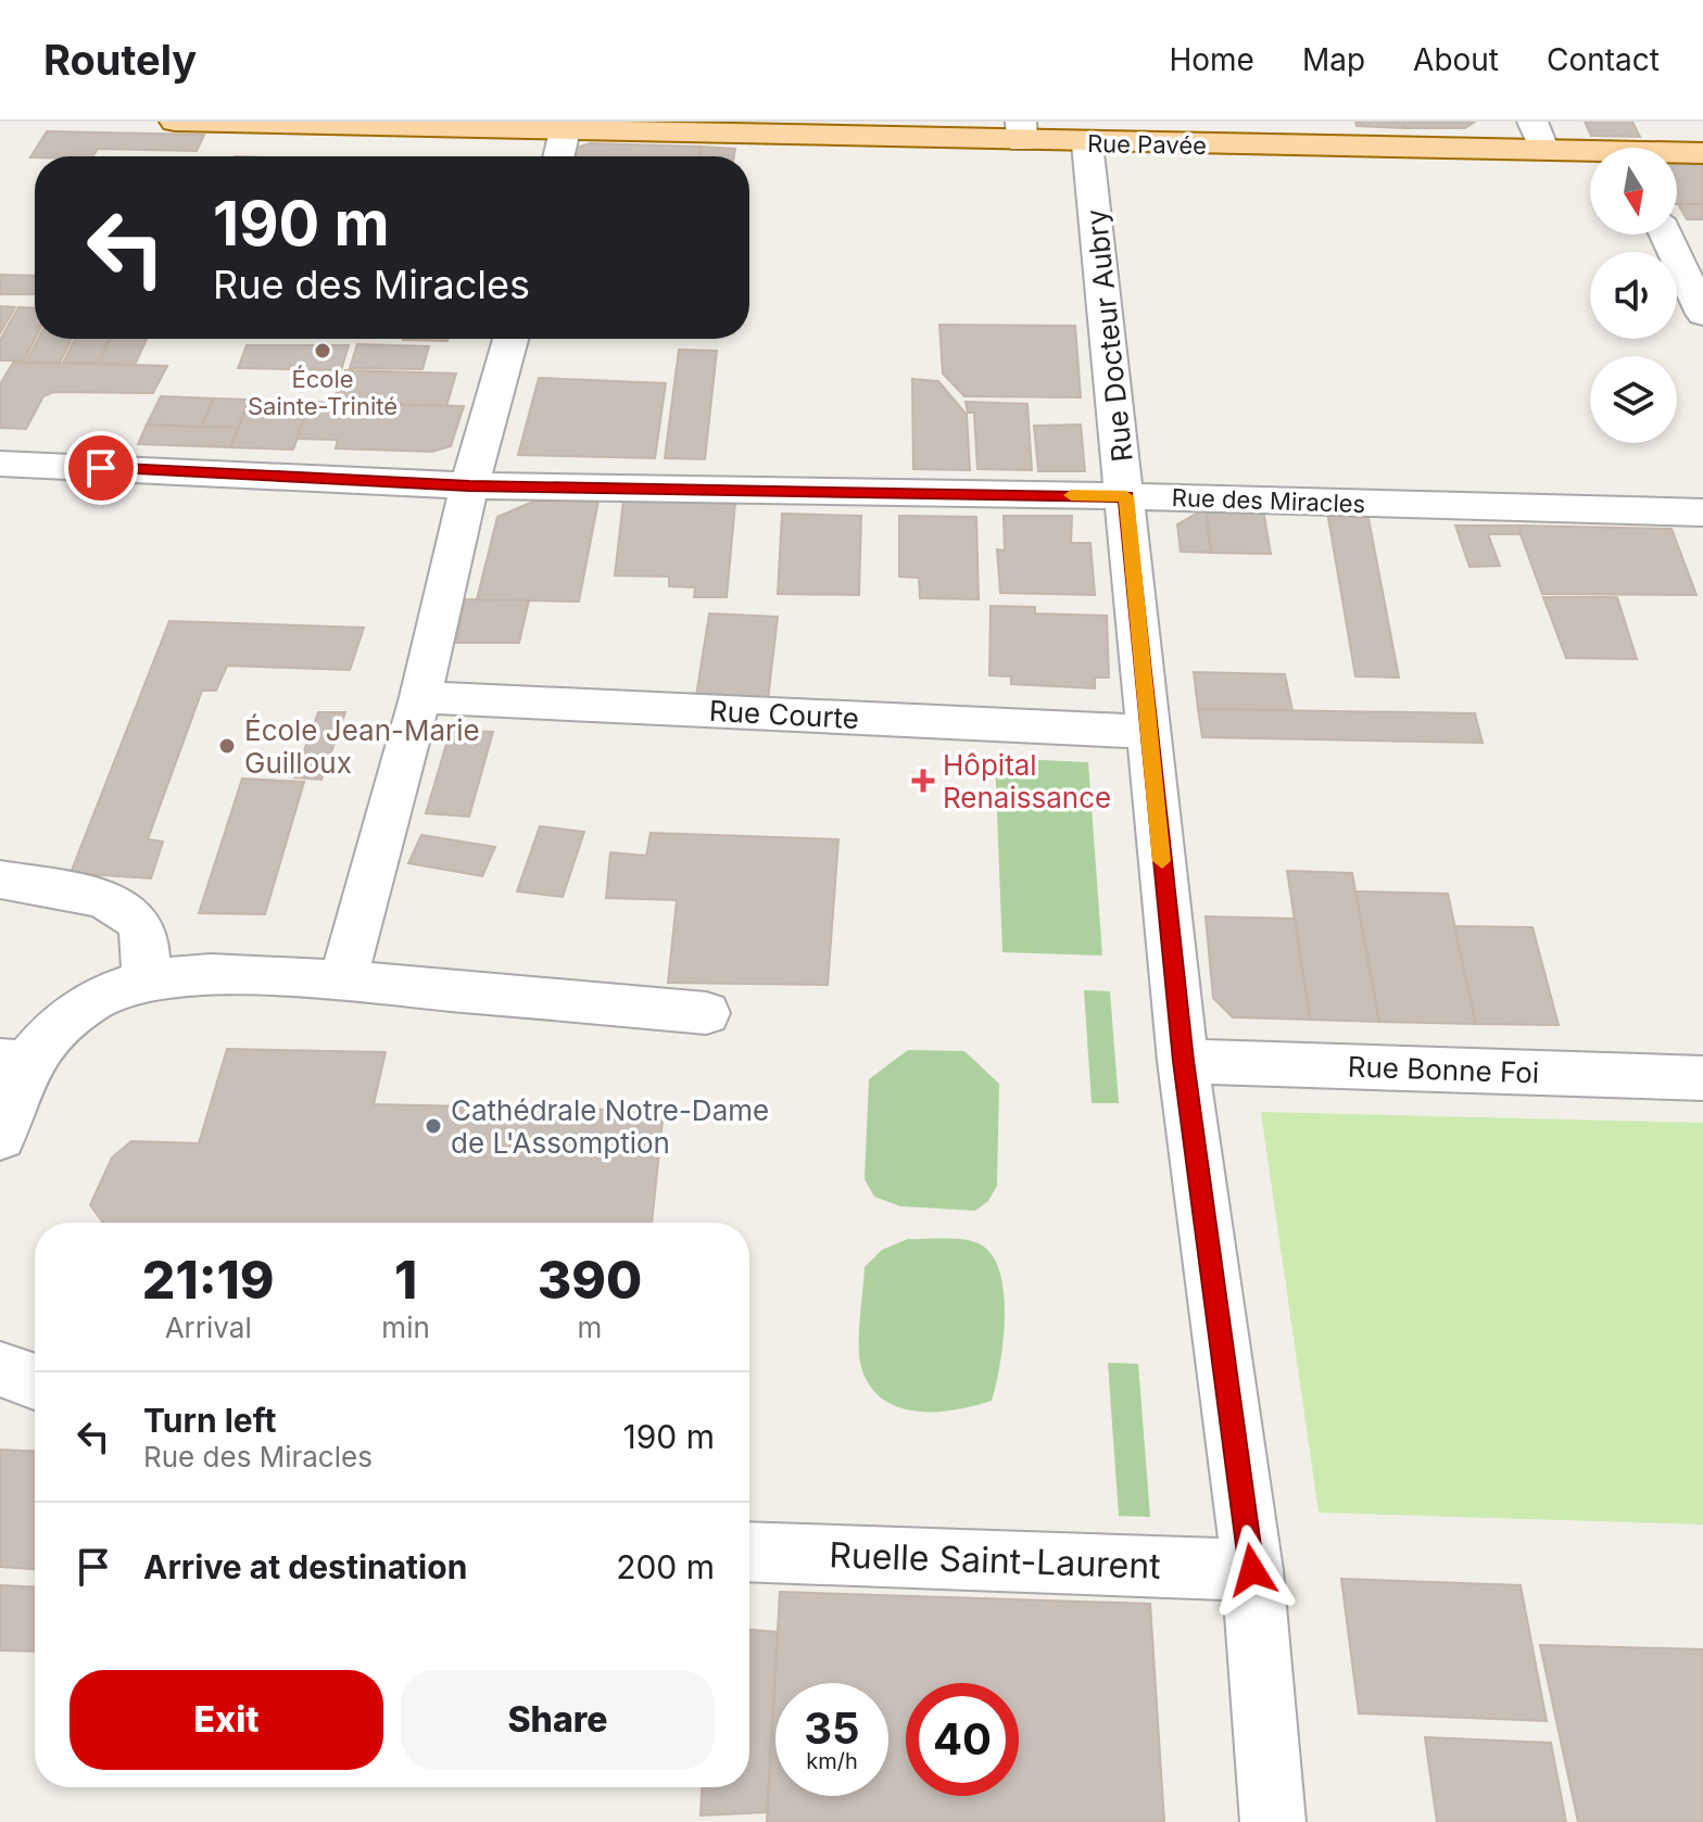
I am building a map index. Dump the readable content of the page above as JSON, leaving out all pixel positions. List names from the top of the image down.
{
  "streets": {
    "main road": ["Rue Pavée"],
    "street": [
      "Rue Docteur Aubry",
      "Rue des Miracles",
      "Rue Courte",
      "Rue Bonne Foi",
      "Ruelle Saint-Laurent"
    ]
  },
  "crossings": [
    ["Rue Pavée", "Rue Docteur Aubry"],
    ["Rue Docteur Aubry", "Rue des Miracles"],
    ["Rue Docteur Aubry", "Rue Courte"],
    ["Rue Docteur Aubry", "Rue Bonne Foi"],
    ["Rue Docteur Aubry", "Ruelle Saint-Laurent"]
  ],
  "places": {
    "other": ["École Sainte-Trinité", "École Jean-Marie Guilloux", "Cathédrale Notre-Dame de L'Assomption"],
    "health": ["Hôpital Renaissance"]
  },
  "north": "bottom",
  "page": {
    "header": "Routely",
    "nav": [
      "Home",
      "Map",
      "About",
      "Contact"
    ],
    "turn": ["190 m", "Rue des Miracles"],
    "eta": [
      "21:19",
      "Arrival",
      "1",
      "min",
      "390",
      "m"
    ],
    "list": [
      {
        "name": "Turn left",
        "note": "Rue des Miracles",
        "value": "190 m"
      },
      {
        "name": "Arrive at destination",
        "value": "200 m"
      }
    ],
    "buttons": ["Exit", "Share"],
    "speed": "35 km/h",
    "limit": "40"
  }
}
